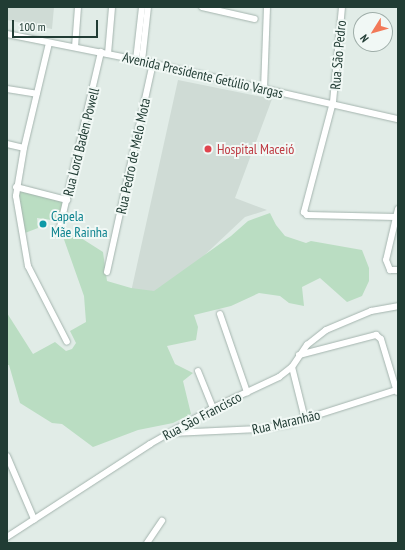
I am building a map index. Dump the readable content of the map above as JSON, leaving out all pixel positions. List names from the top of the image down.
{
  "streets": {
    "street": [
      "Rua São Pedro",
      "Avenida Presidente Getúlio Vargas",
      "Rua Lord Baden Powell",
      "Rua Pedro de Melo Mota",
      "Rua São Francisco",
      "Rua Maranhão"
    ]
  },
  "crossings": [
    ["Rua São Pedro", "Avenida Presidente Getúlio Vargas"],
    ["Avenida Presidente Getúlio Vargas", "Rua Lord Baden Powell"],
    ["Avenida Presidente Getúlio Vargas", "Rua Pedro de Melo Mota"],
    ["Rua São Francisco", "Rua Maranhão"]
  ],
  "places": ["Hospital Maceió", "Capela Mãe Rainha"],
  "scale_bar": "100 m",
  "north": "bottom left"
}
